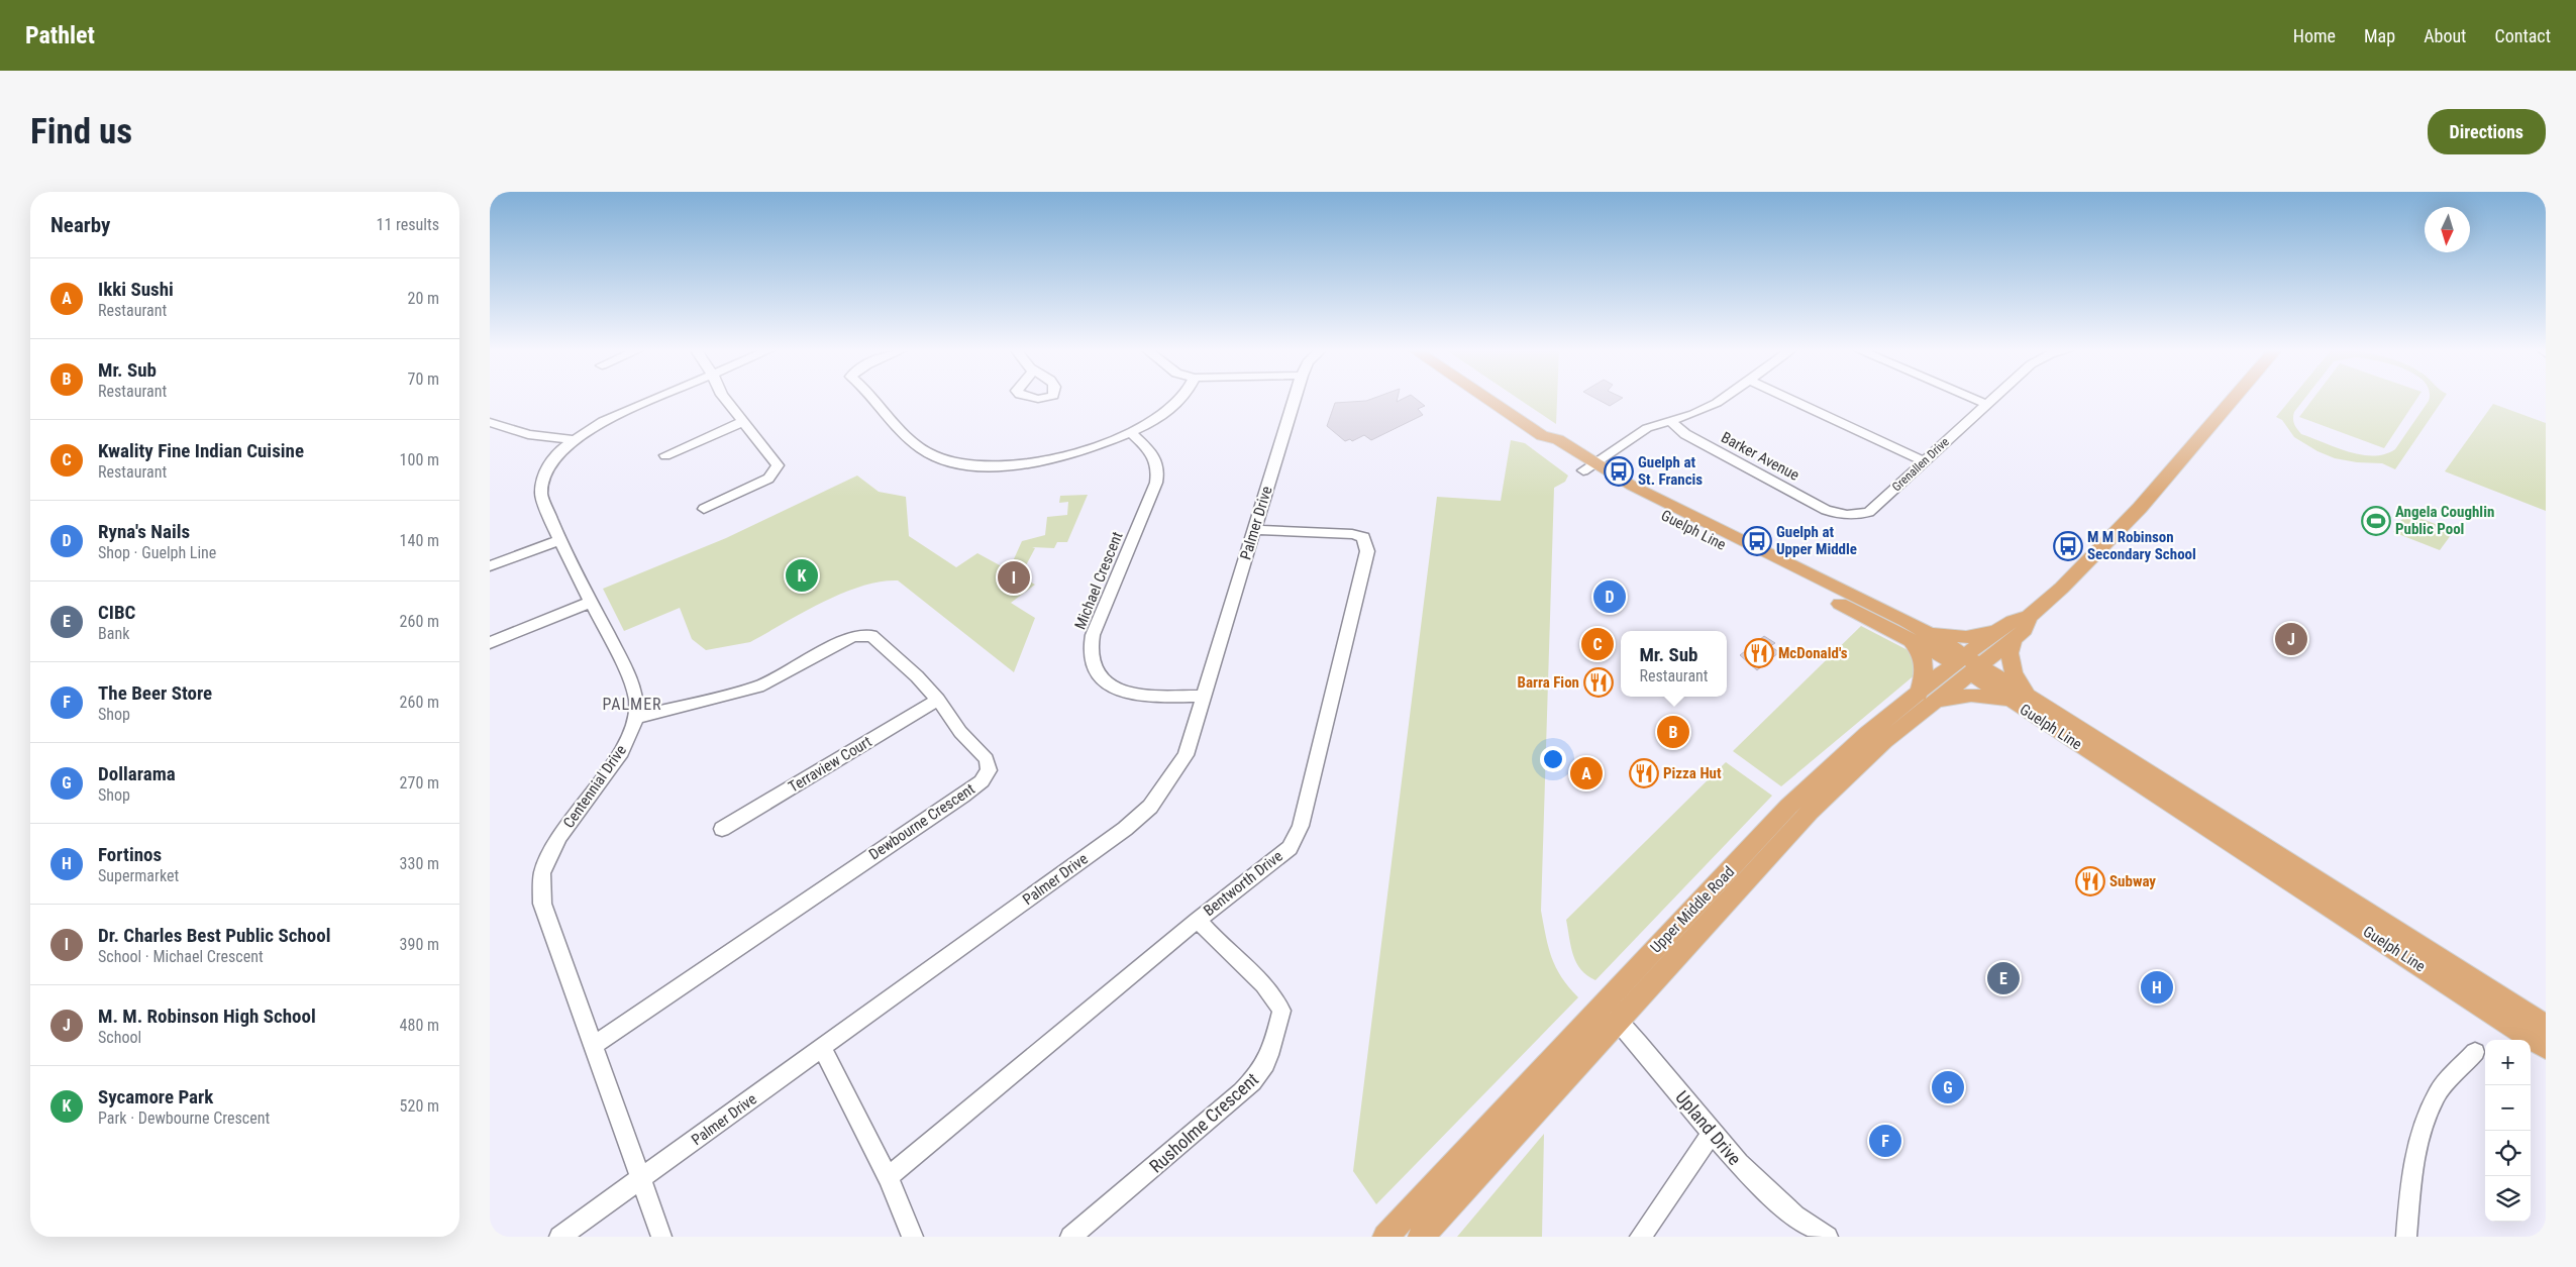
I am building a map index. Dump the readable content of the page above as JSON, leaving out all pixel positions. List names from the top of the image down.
{
  "streets": {
    "main road": ["Guelph Line", "Upper Middle Road"],
    "street": [
      "Barker Avenue",
      "Grenallen Drive",
      "Palmer Drive",
      "Michael Crescent",
      "Terraview Court",
      "Centennial Drive",
      "Dewbourne Crescent",
      "Bentworth Drive",
      "Rusholme Crescent",
      "Upland Drive"
    ]
  },
  "crossings": [
    ["Barker Avenue", "Grenallen Drive"],
    ["Palmer Drive", "Michael Crescent"],
    ["Palmer Drive", "Centennial Drive"],
    ["Palmer Drive", "Bentworth Drive"],
    ["Guelph Line", "Upper Middle Road"],
    ["Terraview Court", "Dewbourne Crescent"],
    ["Centennial Drive", "Dewbourne Crescent"],
    ["Bentworth Drive", "Rusholme Crescent"],
    ["Upper Middle Road", "Upland Drive"]
  ],
  "districts": ["PALMER"],
  "places": {
    "bus stop": ["Guelph at St. Francis", "Guelph at Upper Middle", "M M Robinson Secondary School"],
    "sports": ["Angela Coughlin Public Pool"],
    "restaurant": [
      "McDonald's",
      "Barra Fion",
      "Pizza Hut",
      "Subway"
    ]
  },
  "north": "bottom",
  "page": {
    "header": "Pathlet",
    "nav": [
      "Home",
      "Map",
      "About",
      "Contact"
    ],
    "buttons": "Directions",
    "title": "Find us",
    "heading": ["Nearby", "11 results"],
    "list": [
      {
        "mark": "A",
        "name": "Ikki Sushi",
        "note": "Restaurant",
        "value": "20 m"
      },
      {
        "mark": "B",
        "name": "Mr. Sub",
        "note": "Restaurant",
        "value": "70 m"
      },
      {
        "mark": "C",
        "name": "Kwality Fine Indian Cuisine",
        "note": "Restaurant",
        "value": "100 m"
      },
      {
        "mark": "D",
        "name": "Ryna's Nails",
        "note": "Shop · Guelph Line",
        "value": "140 m"
      },
      {
        "mark": "E",
        "name": "CIBC",
        "note": "Bank",
        "value": "260 m"
      },
      {
        "mark": "F",
        "name": "The Beer Store",
        "note": "Shop",
        "value": "260 m"
      },
      {
        "mark": "G",
        "name": "Dollarama",
        "note": "Shop",
        "value": "270 m"
      },
      {
        "mark": "H",
        "name": "Fortinos",
        "note": "Supermarket",
        "value": "330 m"
      },
      {
        "mark": "I",
        "name": "Dr. Charles Best Public School",
        "note": "School · Michael Crescent",
        "value": "390 m"
      },
      {
        "mark": "J",
        "name": "M. M. Robinson High School",
        "note": "School",
        "value": "480 m"
      },
      {
        "mark": "K",
        "name": "Sycamore Park",
        "note": "Park · Dewbourne Crescent",
        "value": "520 m"
      }
    ],
    "pins": [
      "K",
      "I",
      "D",
      "J",
      "C",
      "B",
      "A",
      "E",
      "H",
      "G",
      "F"
    ],
    "popup": ["Mr. Sub", "Restaurant"],
    "map_buttons": ["+", "−"]
  }
}
